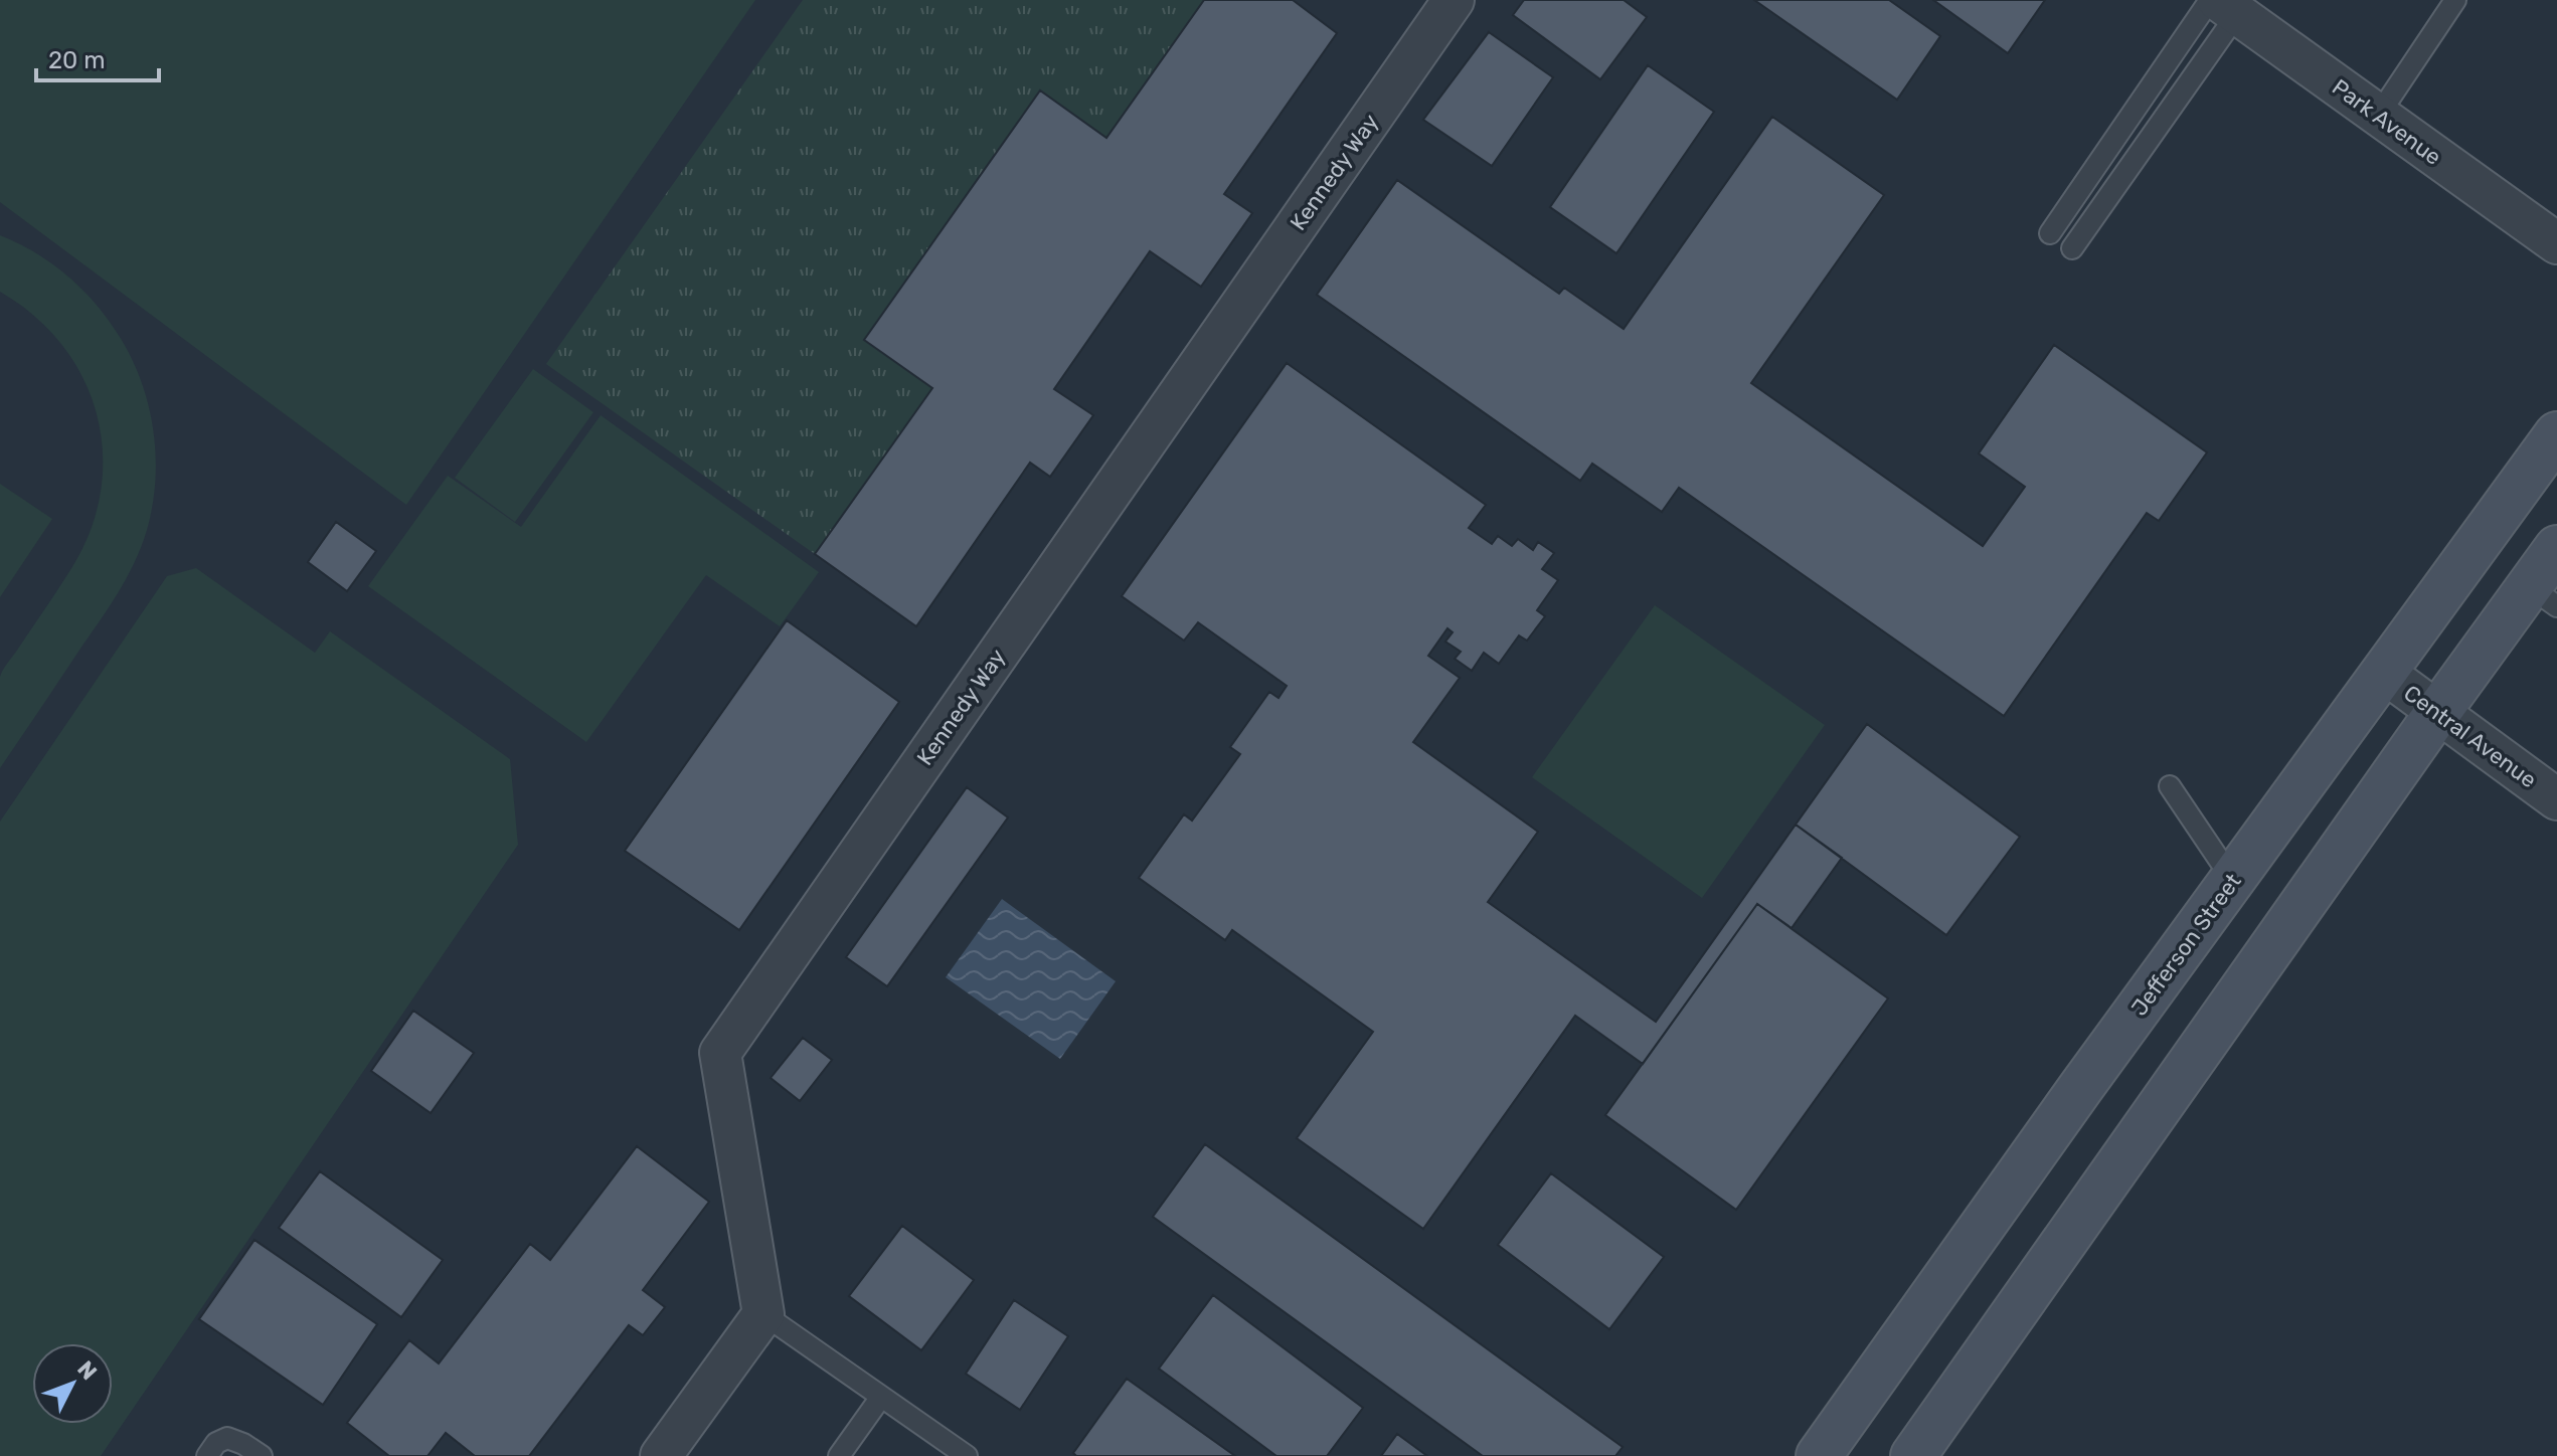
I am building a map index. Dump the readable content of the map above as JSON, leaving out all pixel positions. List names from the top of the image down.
{
  "streets": {
    "main road": ["Jefferson Street"],
    "street": ["Park Avenue", "Kennedy Way", "Central Avenue"]
  },
  "crossings": [
    ["Central Avenue", "Jefferson Street"]
  ],
  "scale_bar": "20 m",
  "north": "top right"
}
